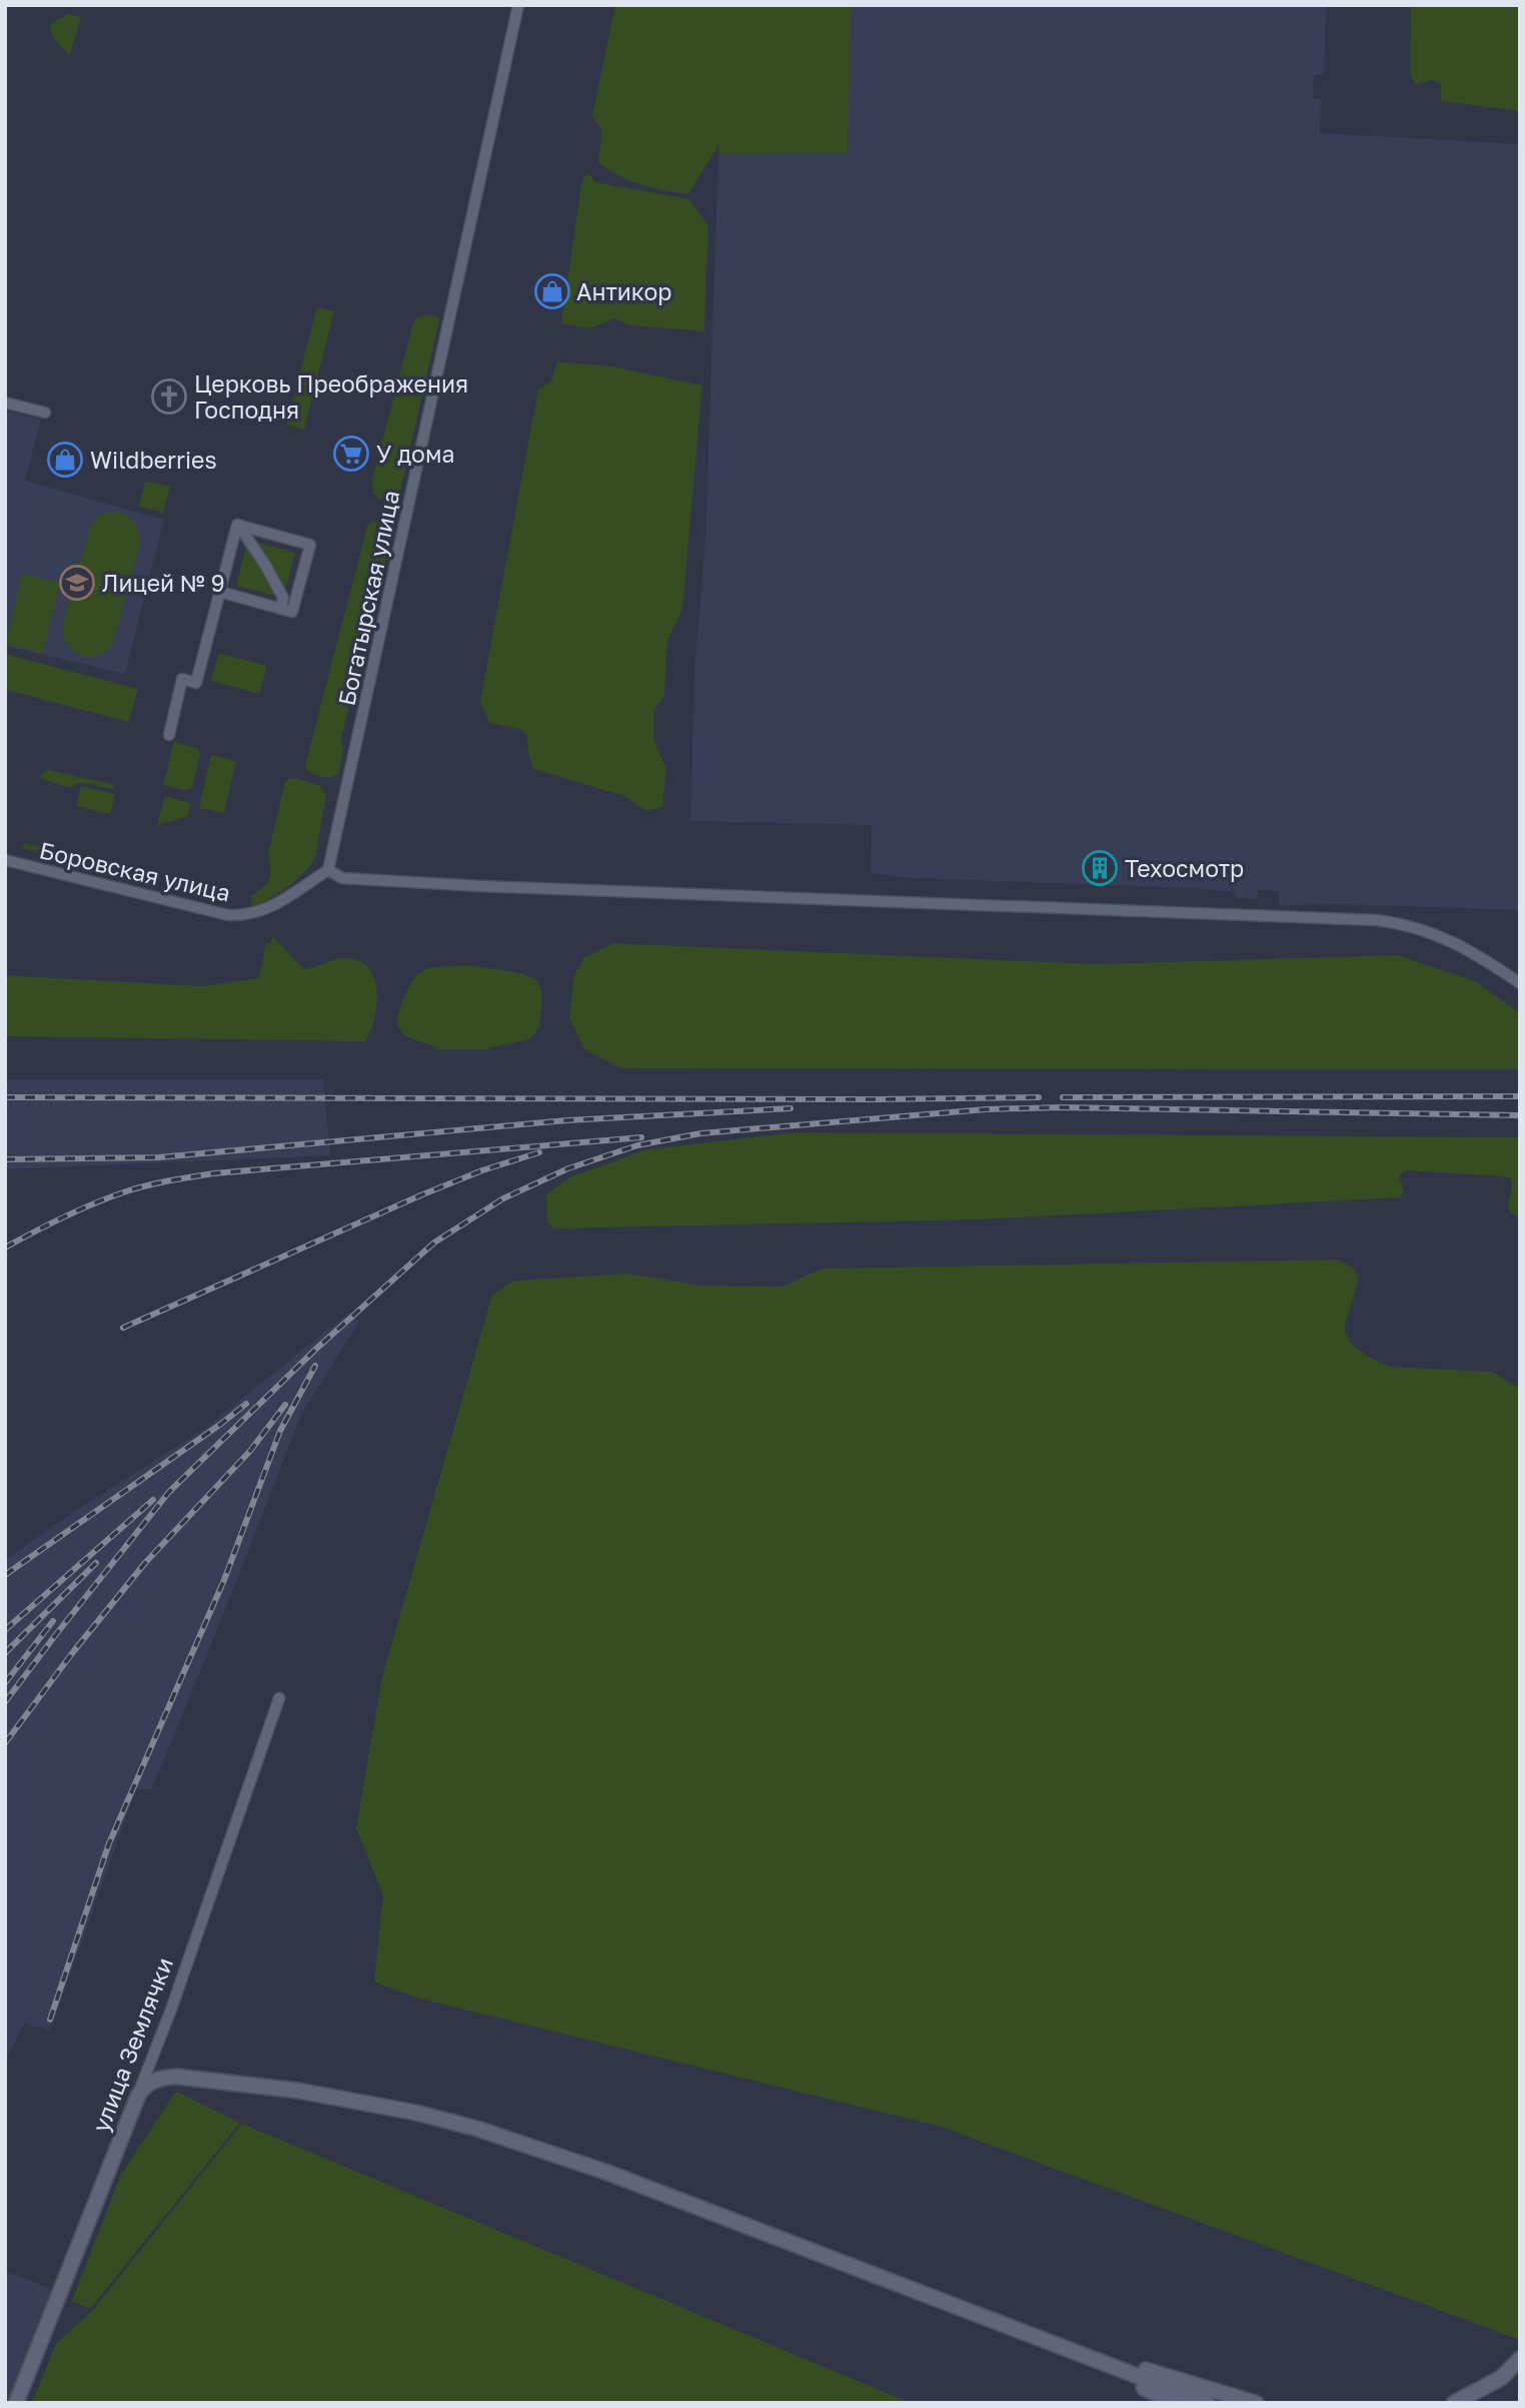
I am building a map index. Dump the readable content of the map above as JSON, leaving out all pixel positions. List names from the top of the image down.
{
  "streets": {
    "street": ["Богатырская улица", "Боровская улица", "улица Землячки"]
  },
  "crossings": [
    ["Богатырская улица", "Боровская улица"]
  ],
  "places": {
    "shop": ["Антикор", "Wildberries"],
    "church": ["Церковь Преображения Господня"],
    "supermarket": ["У дома"],
    "school or university": ["Лицей № 9"],
    "building": ["Техосмотр"]
  }
}
